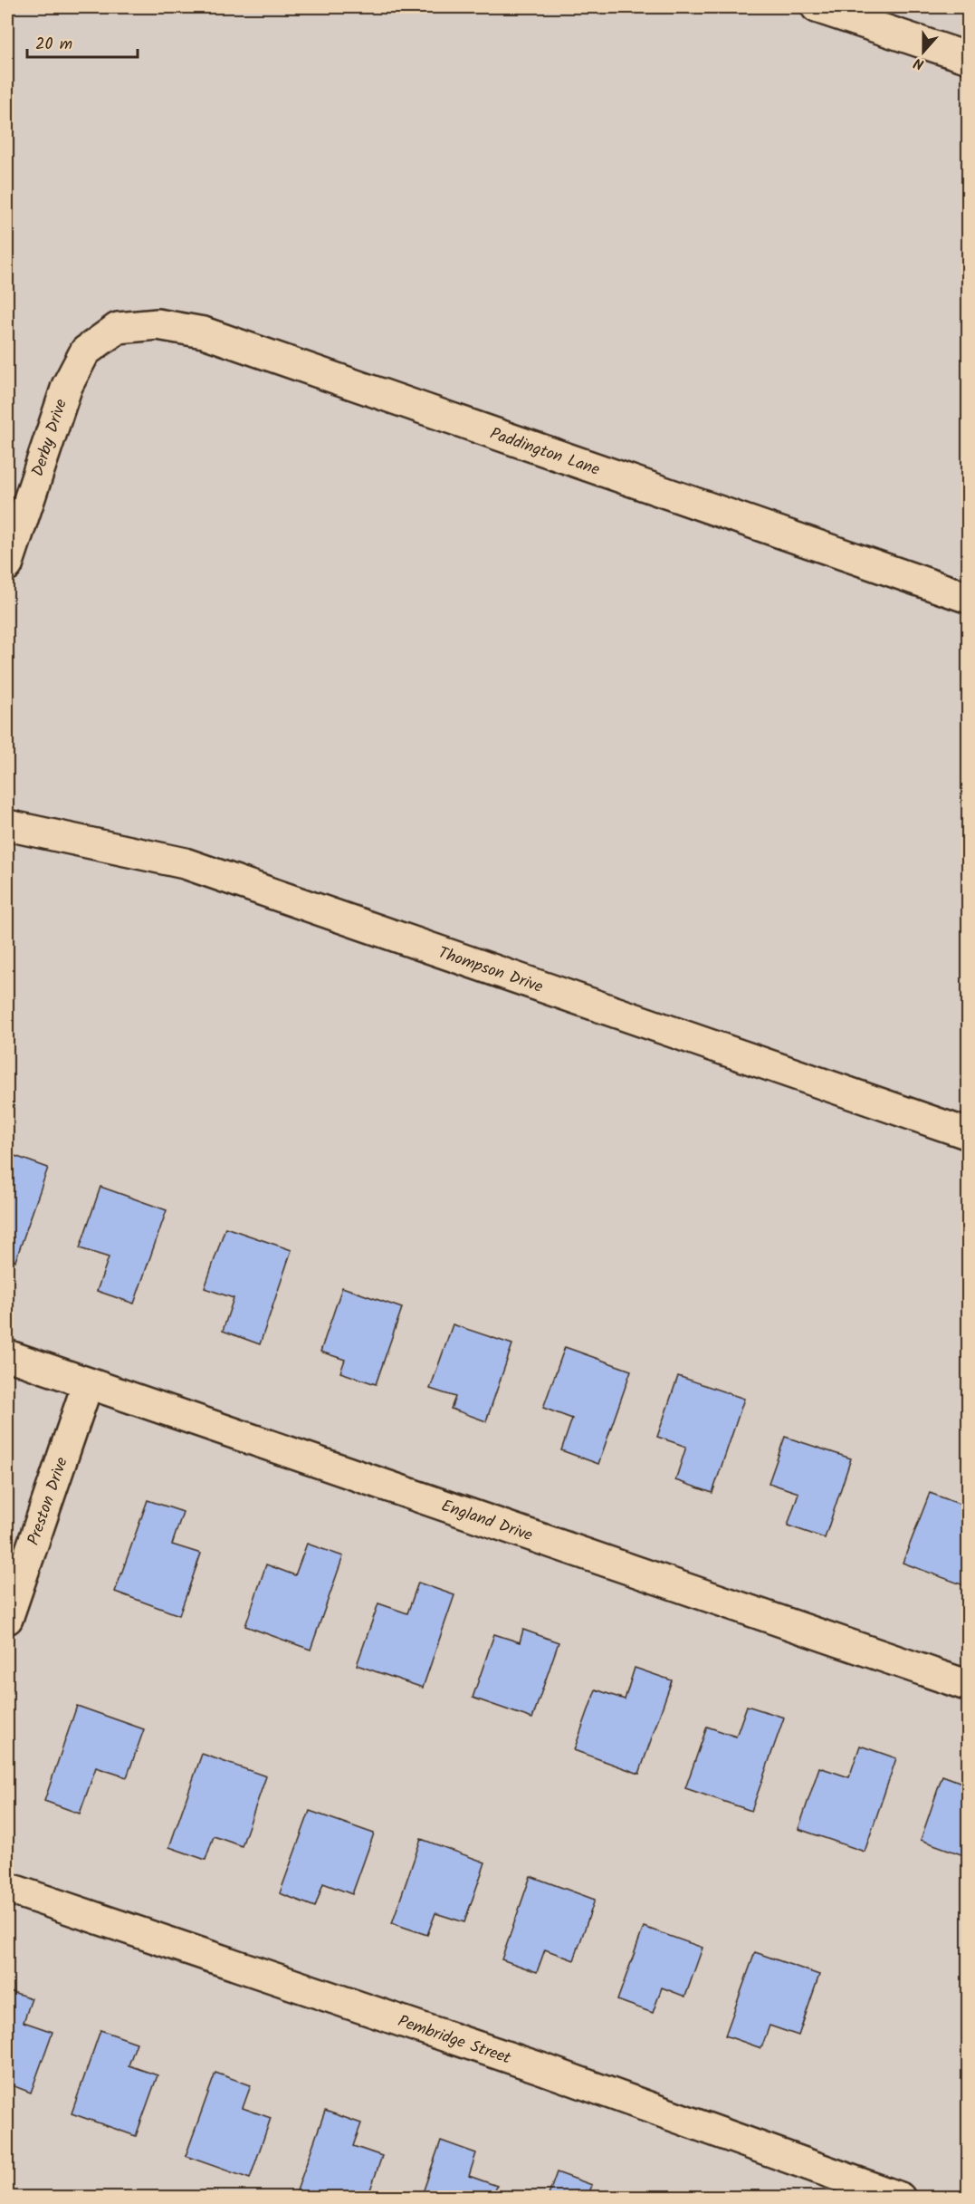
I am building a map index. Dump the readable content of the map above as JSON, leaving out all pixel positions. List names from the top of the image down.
{
  "streets": {
    "street": [
      "Derby Drive",
      "Paddington Lane",
      "Thompson Drive",
      "Preston Drive",
      "England Drive",
      "Pembridge Street"
    ]
  },
  "crossings": [
    ["Derby Drive", "Paddington Lane"],
    ["Preston Drive", "England Drive"]
  ],
  "scale_bar": "20 m",
  "north": "bottom"
}
